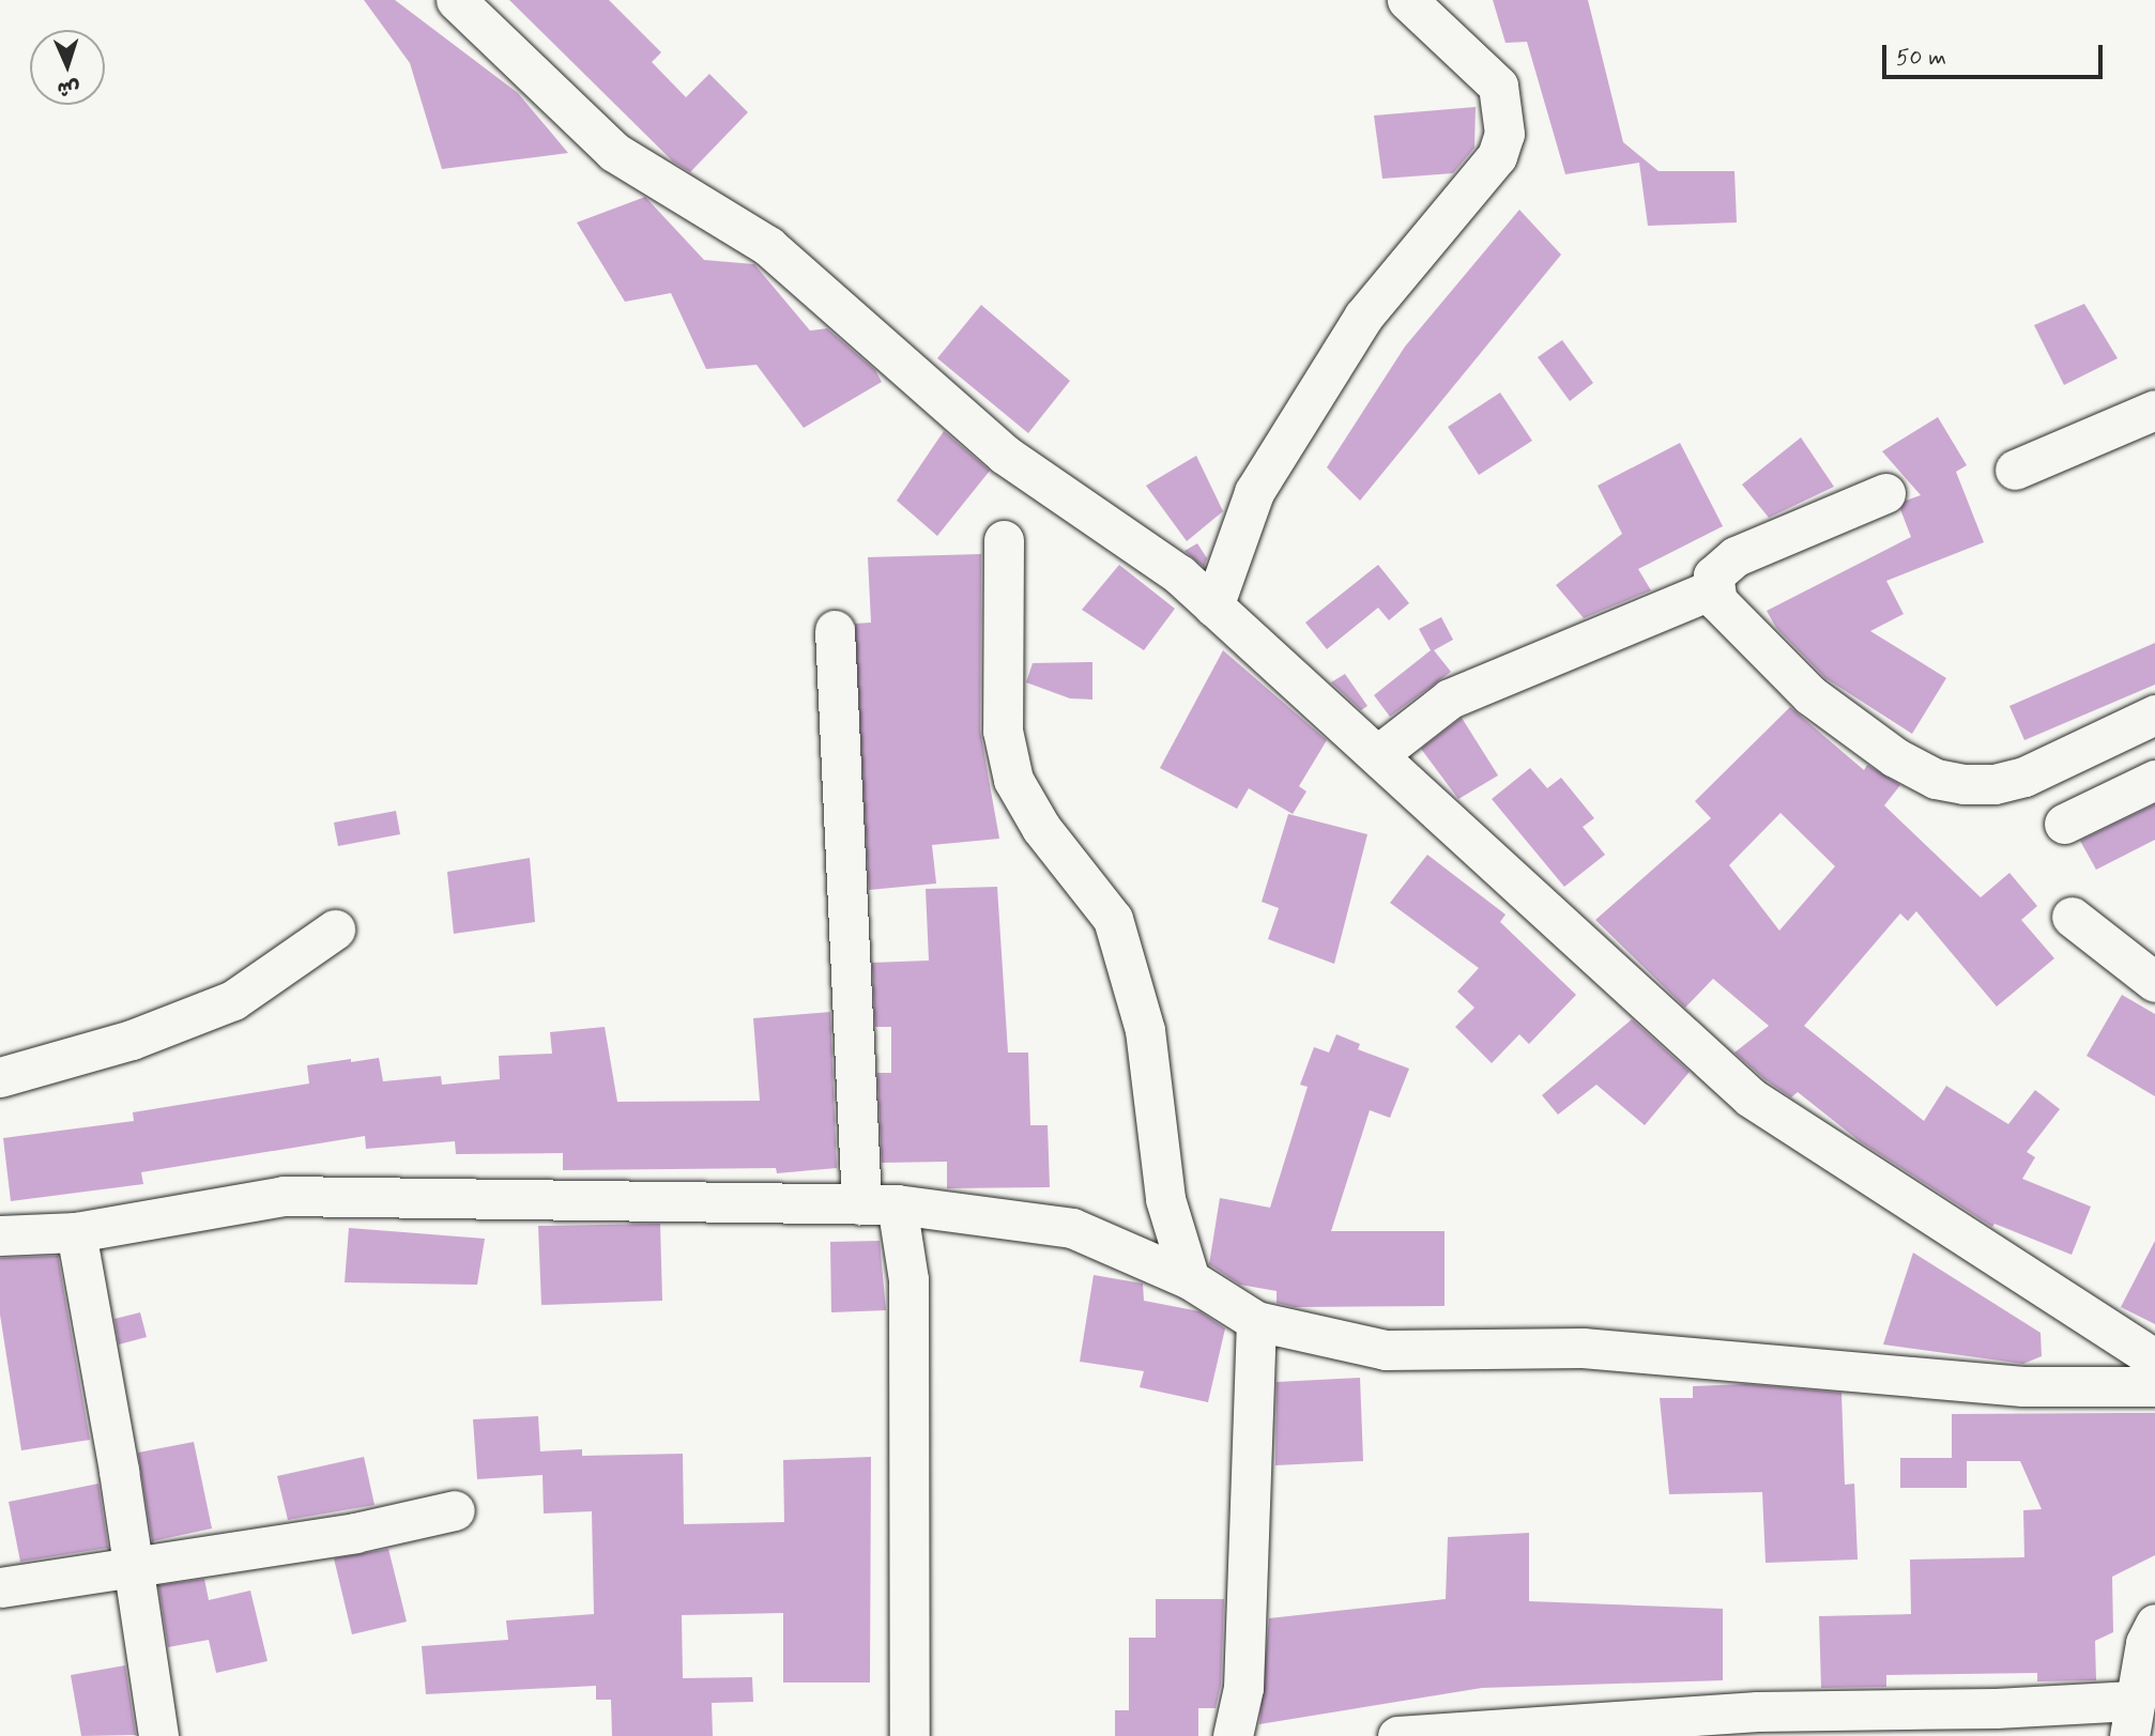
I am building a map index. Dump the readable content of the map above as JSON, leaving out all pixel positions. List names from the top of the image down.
{
  "scale_bar": "50 m",
  "north": "bottom"
}
